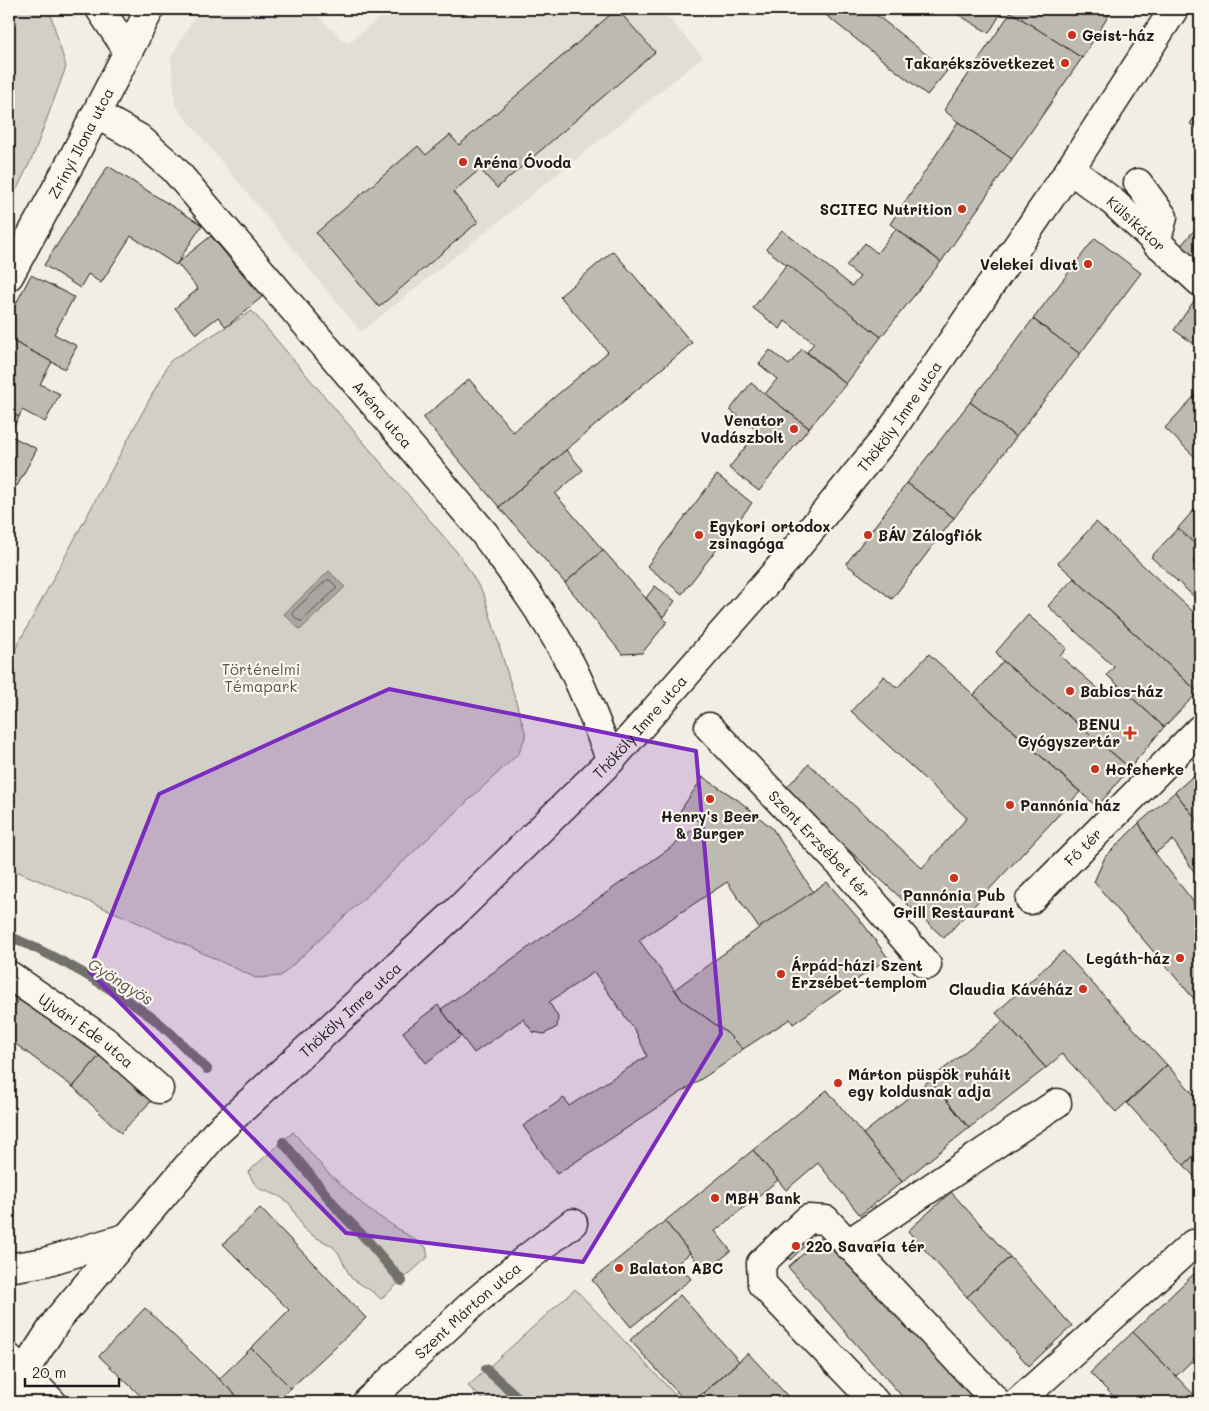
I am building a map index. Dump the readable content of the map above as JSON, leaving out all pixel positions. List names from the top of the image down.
{
  "streets": {
    "street": [
      "Zrínyi Ilona utca",
      "Külsikátor",
      "Aréna utca",
      "Thököly Imre utca",
      "Szent Erzsébet tér",
      "Fő tér",
      "Ujvári Ede utca",
      "Szent Márton utca"
    ]
  },
  "crossings": [
    ["Zrínyi Ilona utca", "Aréna utca"],
    ["Külsikátor", "Thököly Imre utca"],
    ["Aréna utca", "Thököly Imre utca"]
  ],
  "water": ["Gyöngyös"],
  "parks": ["Történelmi Témapark"],
  "places": {
    "other": [
      "Geist-ház",
      "Takarékszövetkezet",
      "Aréna Óvoda",
      "SCITEC Nutrition",
      "Velekei divat",
      "Venator Vadászbolt",
      "Egykori ortodox zsinagóga",
      "BÁV Zálogfiók",
      "Babics-ház",
      "Hofeherke",
      "Henry's Beer & Burger",
      "Pannónia ház",
      "Pannónia Pub Grill Restaurant",
      "Legáth-ház",
      "Árpád-házi Szent Erzsébet-templom",
      "Claudia Kávéház",
      "Márton püspök ruháit egy koldusnak adja",
      "MBH Bank",
      "220 Savaria tér",
      "Balaton ABC"
    ],
    "health": ["BENU Gyógyszertár"]
  },
  "scale_bar": "20 m"
}
